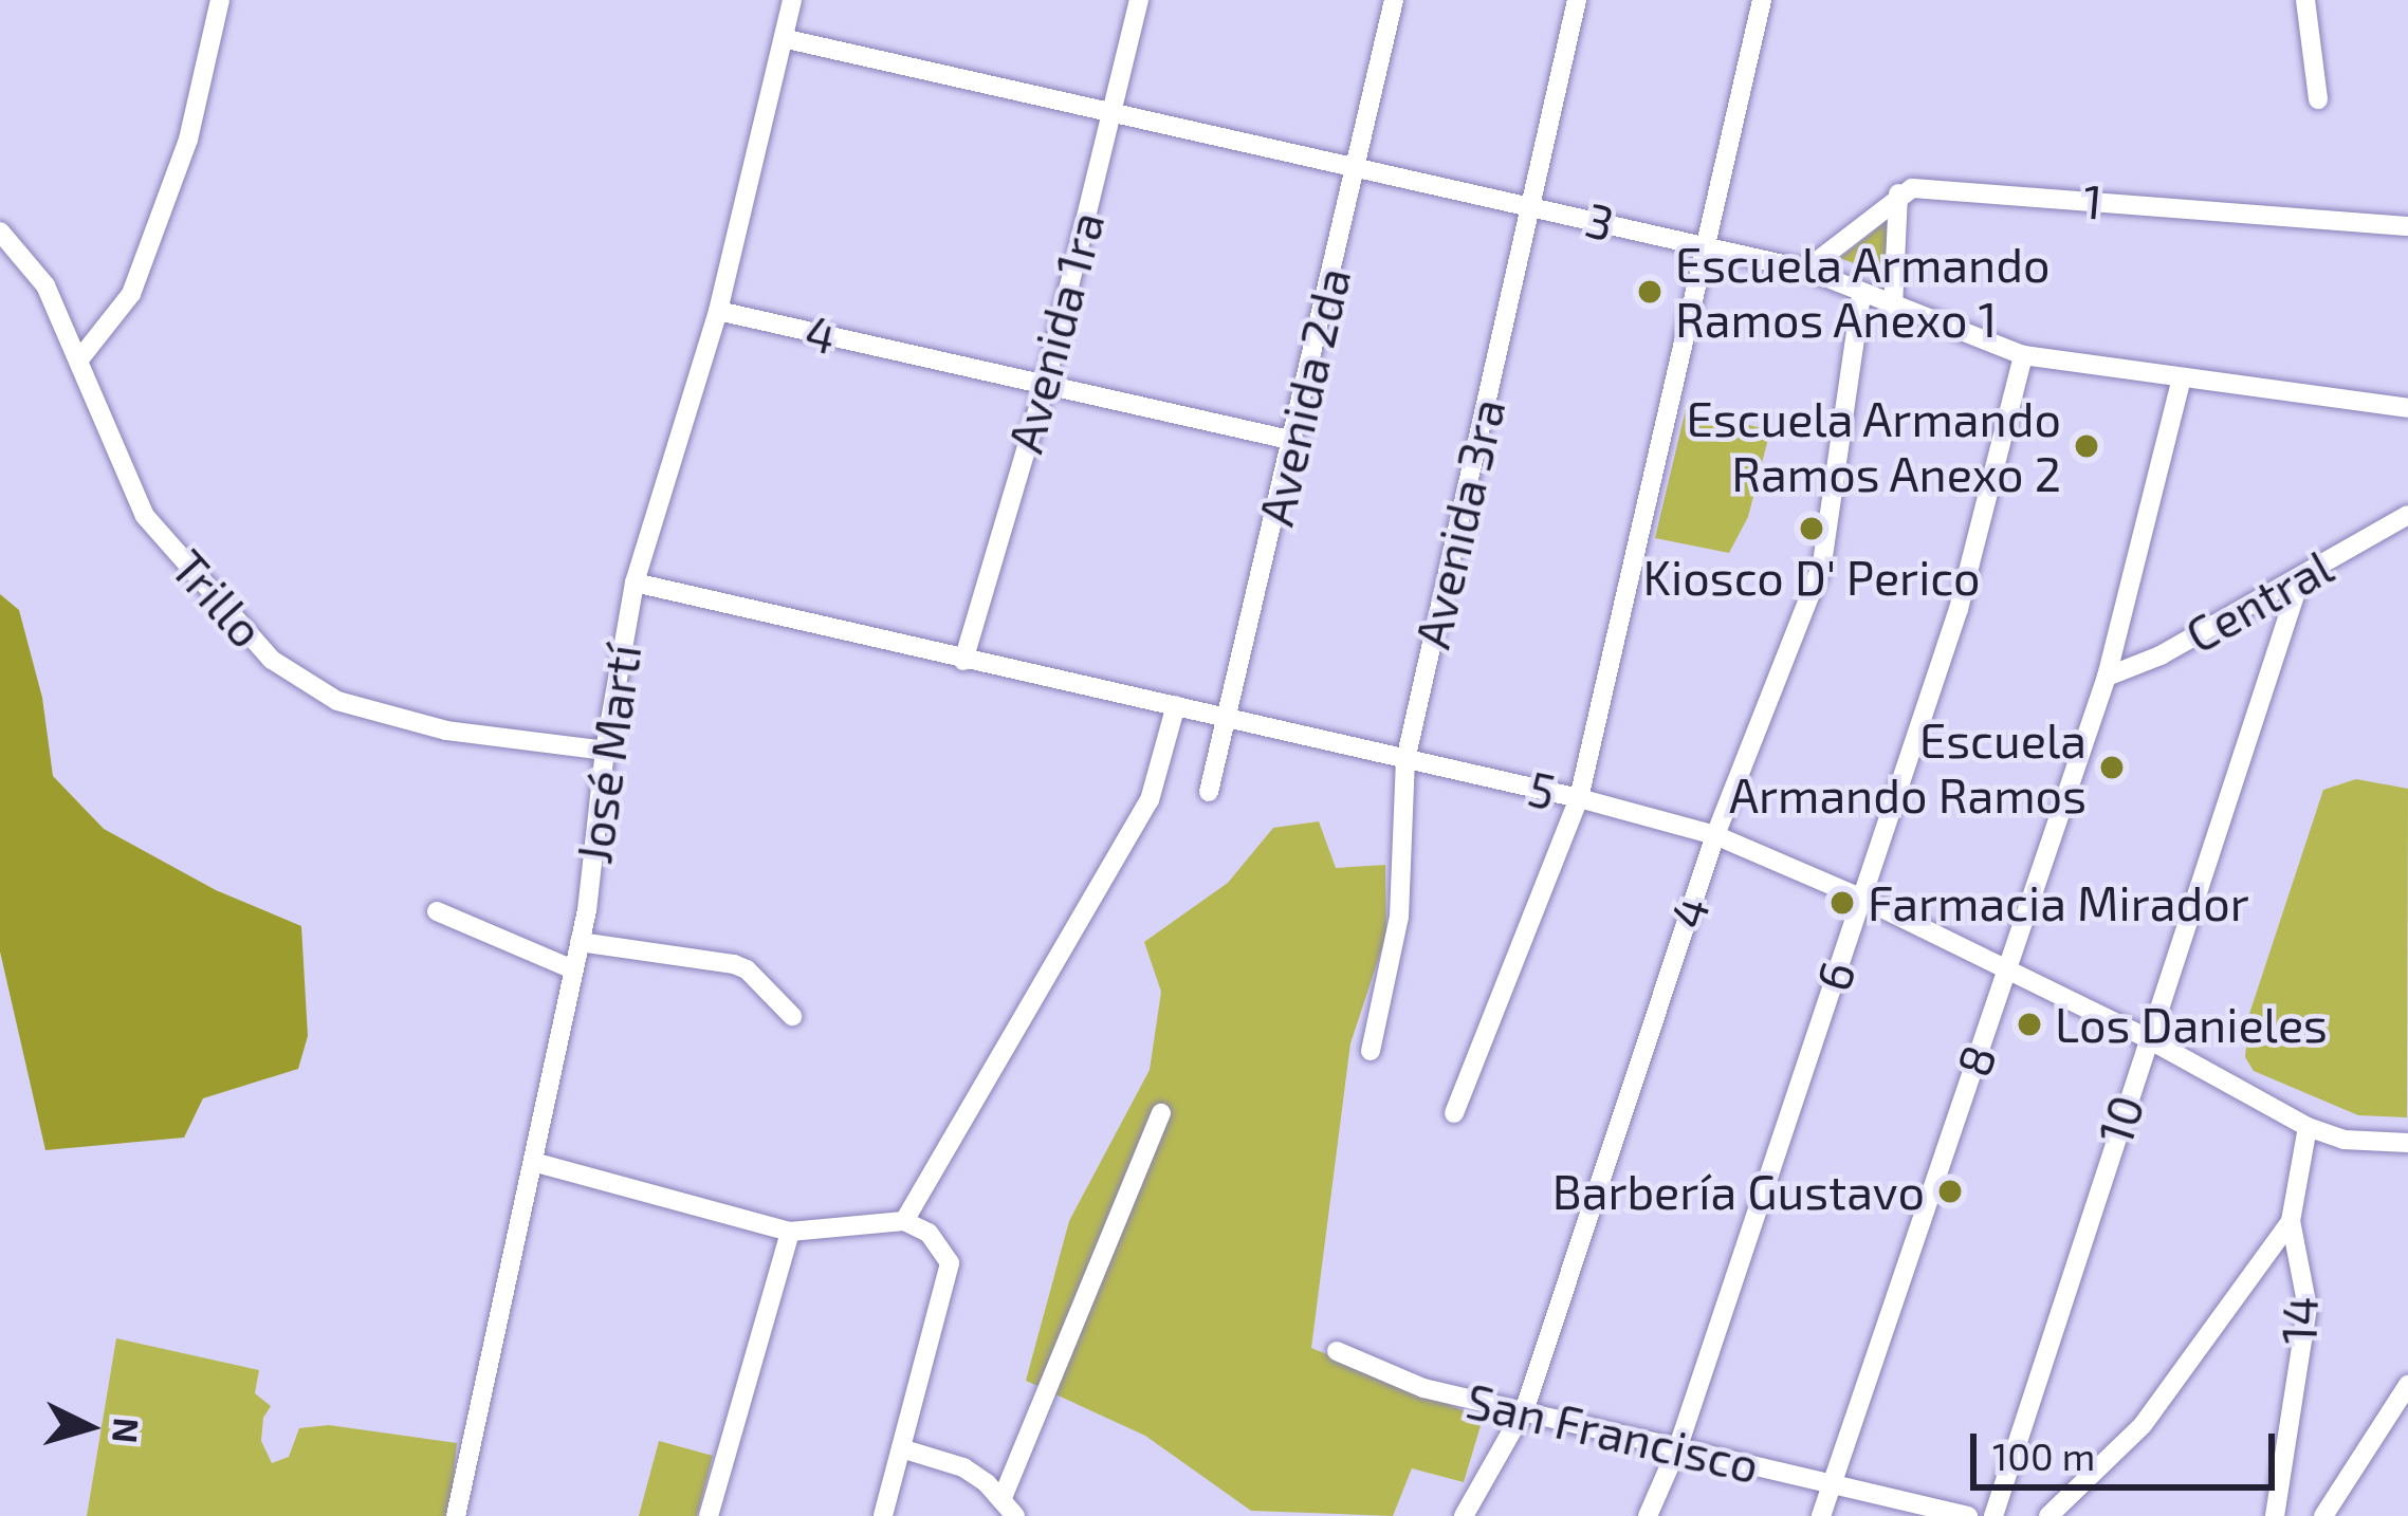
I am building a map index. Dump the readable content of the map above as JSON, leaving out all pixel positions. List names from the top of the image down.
{
  "streets": {
    "street": [
      "1",
      "3",
      "Avenida 1ra",
      "4",
      "Avenida 2da",
      "Avenida 3ra",
      "Trillo",
      "Central",
      "José Martí",
      "5",
      "6",
      "8",
      "10",
      "14",
      "San Francisco"
    ]
  },
  "crossings": [
    ["3", "Avenida 1ra"],
    ["3", "4"],
    ["3", "Avenida 2da"],
    ["3", "Avenida 3ra"],
    ["3", "José Martí"],
    ["3", "6"],
    ["3", "8"],
    ["Avenida 1ra", "4"],
    ["Avenida 1ra", "5"],
    ["4", "Avenida 2da"],
    ["4", "José Martí"],
    ["4", "5"],
    ["4", "San Francisco"],
    ["Avenida 2da", "5"],
    ["Avenida 3ra", "5"],
    ["Trillo", "José Martí"],
    ["Central", "8"],
    ["Central", "10"],
    ["José Martí", "5"],
    ["5", "6"],
    ["5", "8"],
    ["5", "10"],
    ["5", "14"],
    ["6", "San Francisco"],
    ["8", "San Francisco"]
  ],
  "places": [
    "Escuela Armando Ramos Anexo 1",
    "Escuela Armando Ramos Anexo 2",
    "Kiosco D' Perico",
    "Escuela Armando Ramos",
    "Farmacia Mirador",
    "Los Danieles",
    "Barbería Gustavo"
  ],
  "scale_bar": "100 m",
  "north": "right"
}
